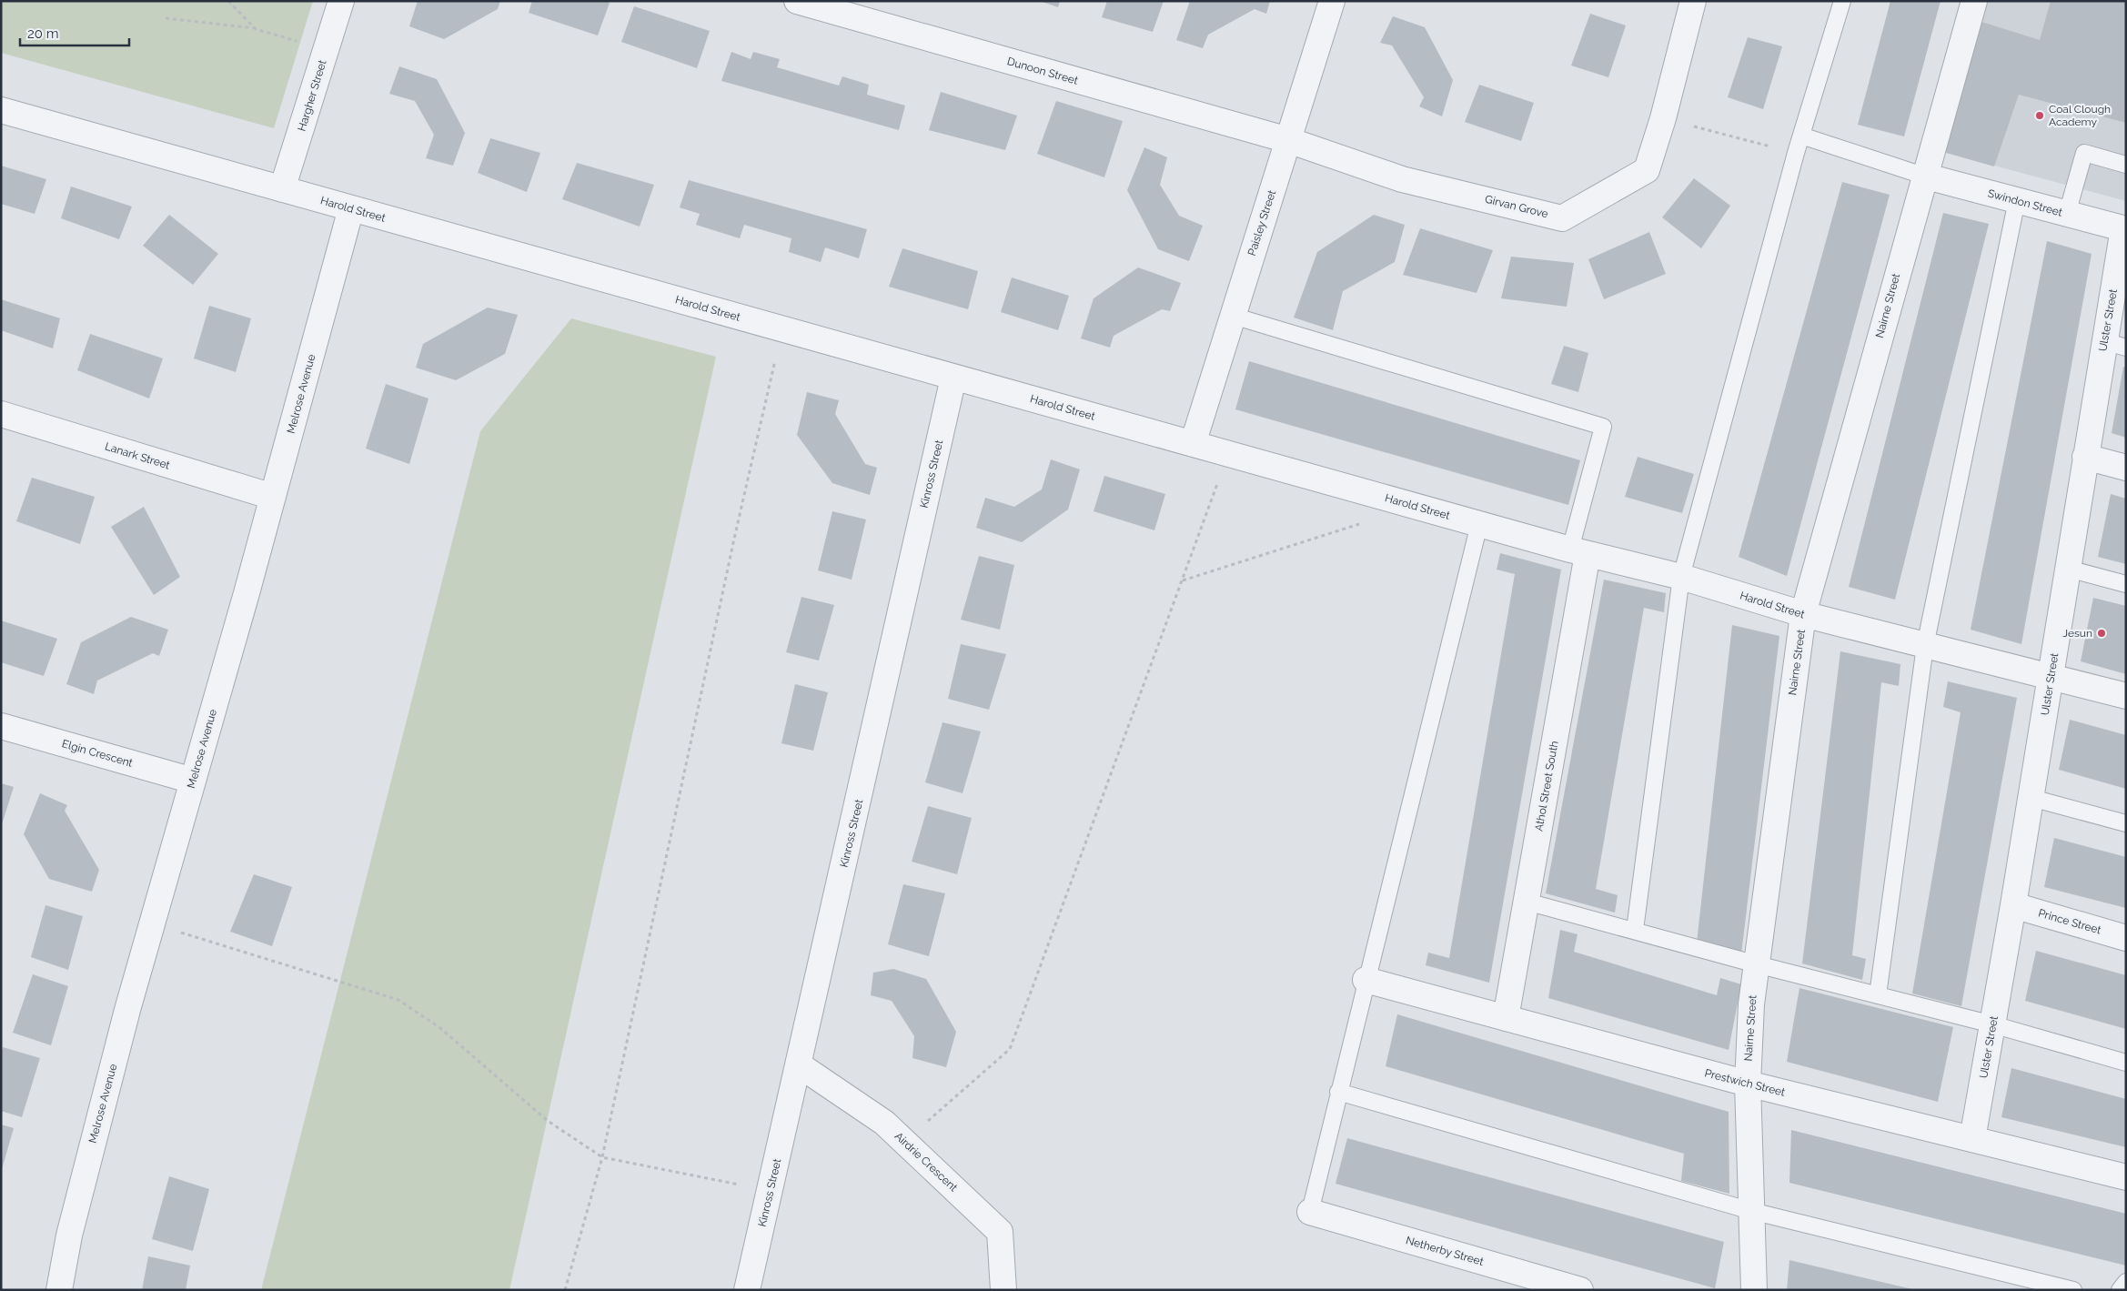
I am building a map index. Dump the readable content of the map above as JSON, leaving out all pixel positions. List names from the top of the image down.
{
  "streets": {
    "street": [
      "Dunoon Street",
      "Hargher Street",
      "Swindon Street",
      "Girvan Grove",
      "Harold Street",
      "Paisley Street",
      "Nairne Street",
      "Ulster Street",
      "Melrose Avenue",
      "Lanark Street",
      "Kinross Street",
      "Elgin Crescent",
      "Athol Street South",
      "Prince Street",
      "Prestwich Street",
      "Airdrie Crescent",
      "Netherby Street"
    ]
  },
  "crossings": [
    ["Dunoon Street", "Girvan Grove"],
    ["Dunoon Street", "Paisley Street"],
    ["Hargher Street", "Harold Street"],
    ["Swindon Street", "Nairne Street"],
    ["Swindon Street", "Ulster Street"],
    ["Girvan Grove", "Paisley Street"],
    ["Harold Street", "Paisley Street"],
    ["Harold Street", "Nairne Street"],
    ["Harold Street", "Ulster Street"],
    ["Harold Street", "Melrose Avenue"],
    ["Harold Street", "Kinross Street"],
    ["Harold Street", "Athol Street South"],
    ["Nairne Street", "Prestwich Street"],
    ["Ulster Street", "Prince Street"],
    ["Ulster Street", "Prestwich Street"],
    ["Melrose Avenue", "Lanark Street"],
    ["Melrose Avenue", "Elgin Crescent"],
    ["Kinross Street", "Airdrie Crescent"],
    ["Athol Street South", "Prestwich Street"]
  ],
  "places": ["Coal Clough Academy", "Jesun"],
  "scale_bar": "20 m"
}
